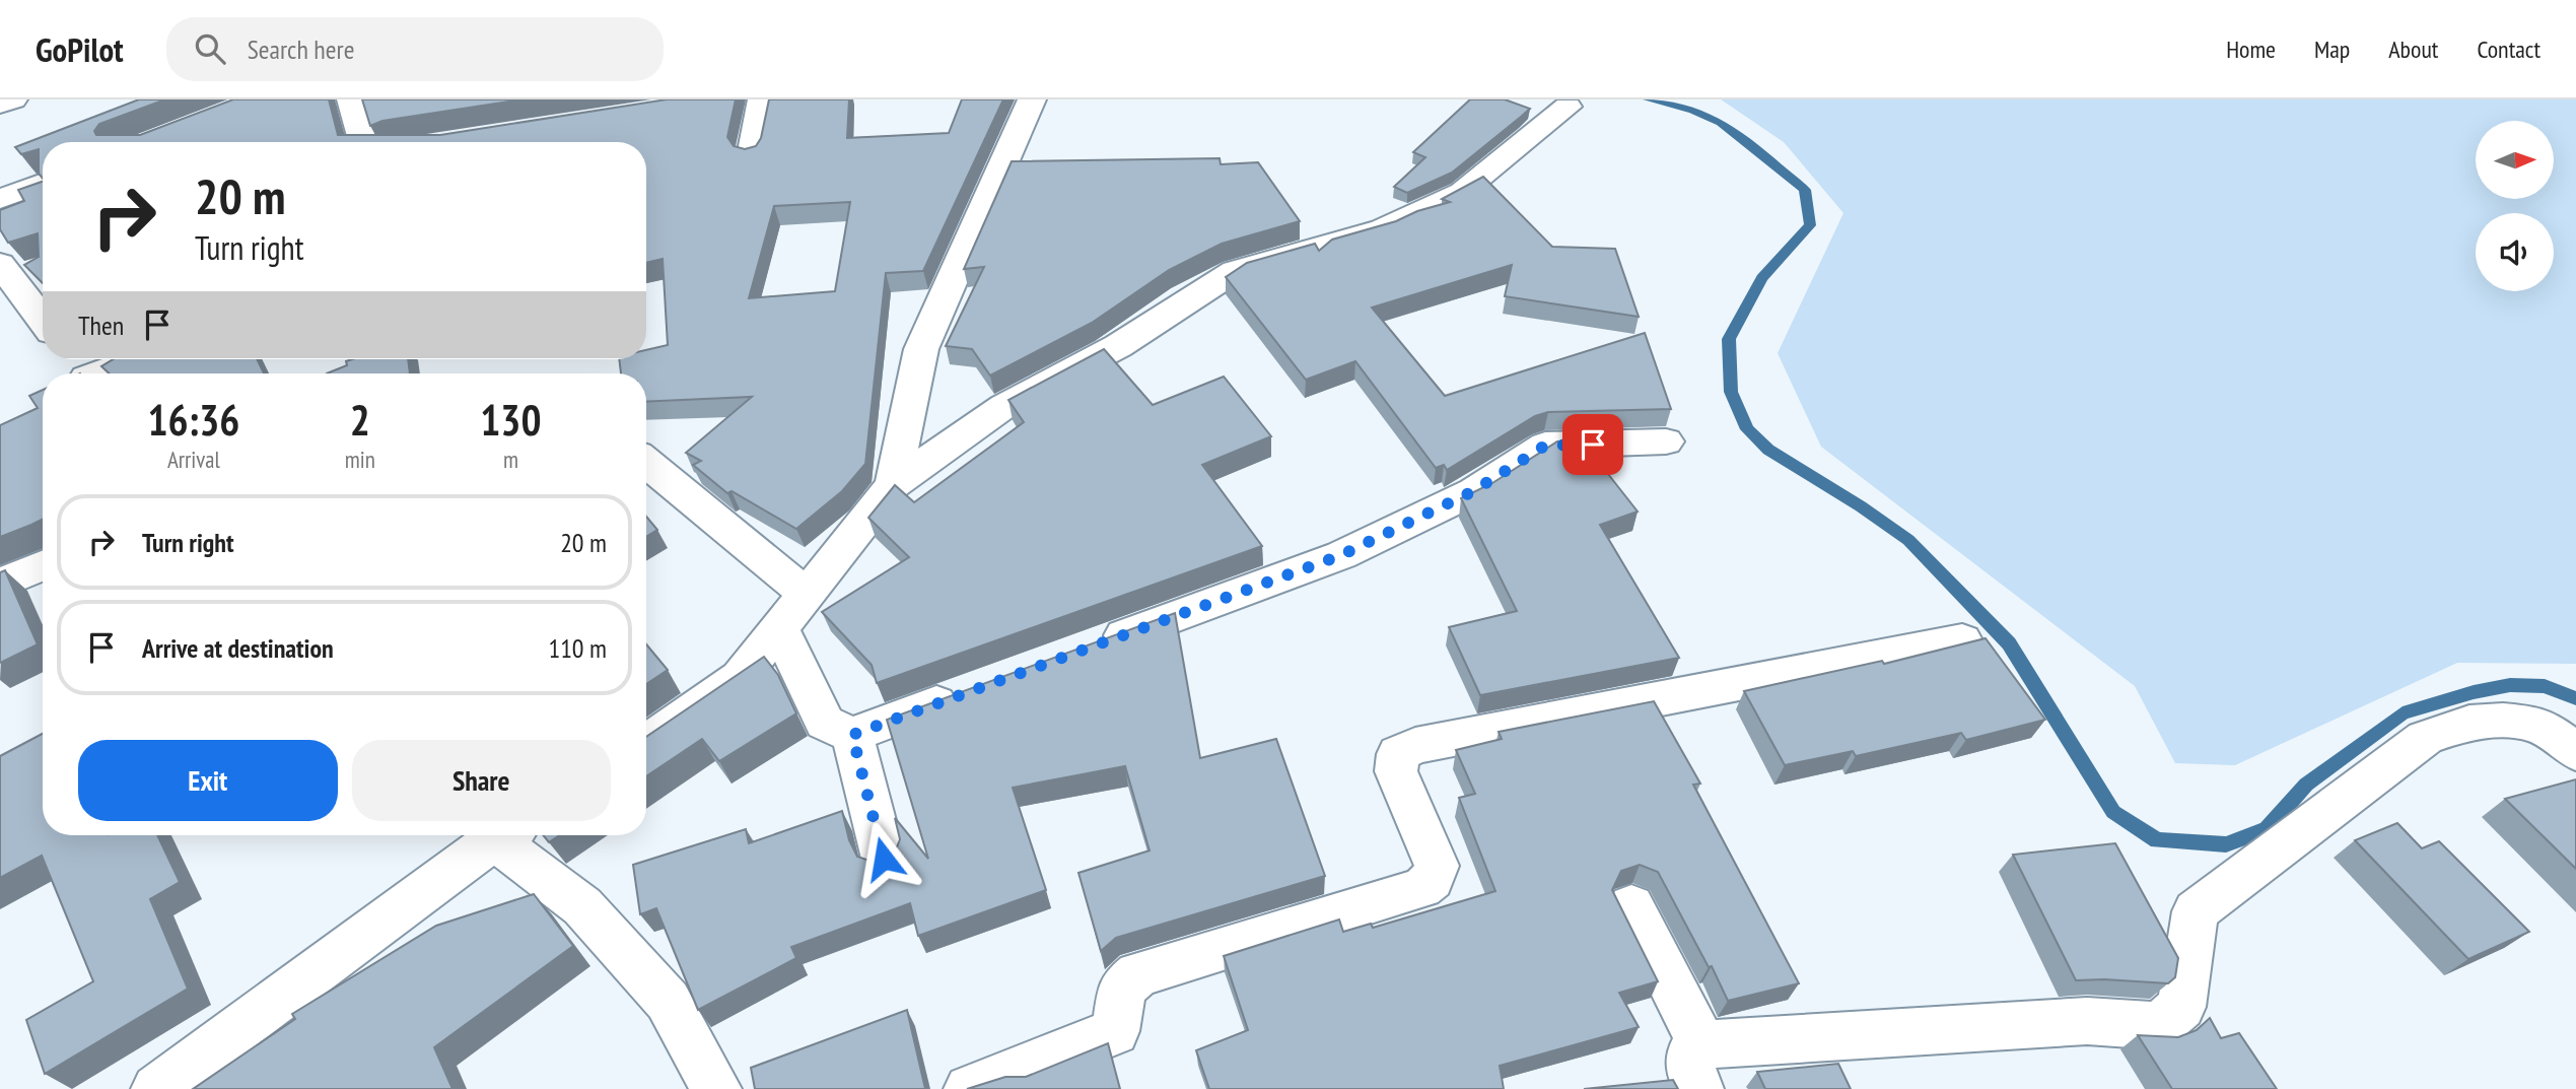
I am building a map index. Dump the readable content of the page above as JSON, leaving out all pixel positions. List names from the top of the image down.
{
  "north": "right",
  "page": {
    "header": "GoPilot",
    "search": "Search here",
    "nav": [
      "Home",
      "Map",
      "About",
      "Contact"
    ],
    "turn": ["20 m", "Turn right"],
    "then": "Then",
    "eta": [
      "16:36",
      "Arrival",
      "2",
      "min",
      "130",
      "m"
    ],
    "list": [
      {
        "name": "Turn right",
        "value": "20 m"
      },
      {
        "name": "Arrive at destination",
        "value": "110 m"
      }
    ],
    "buttons": ["Exit", "Share"]
  }
}
